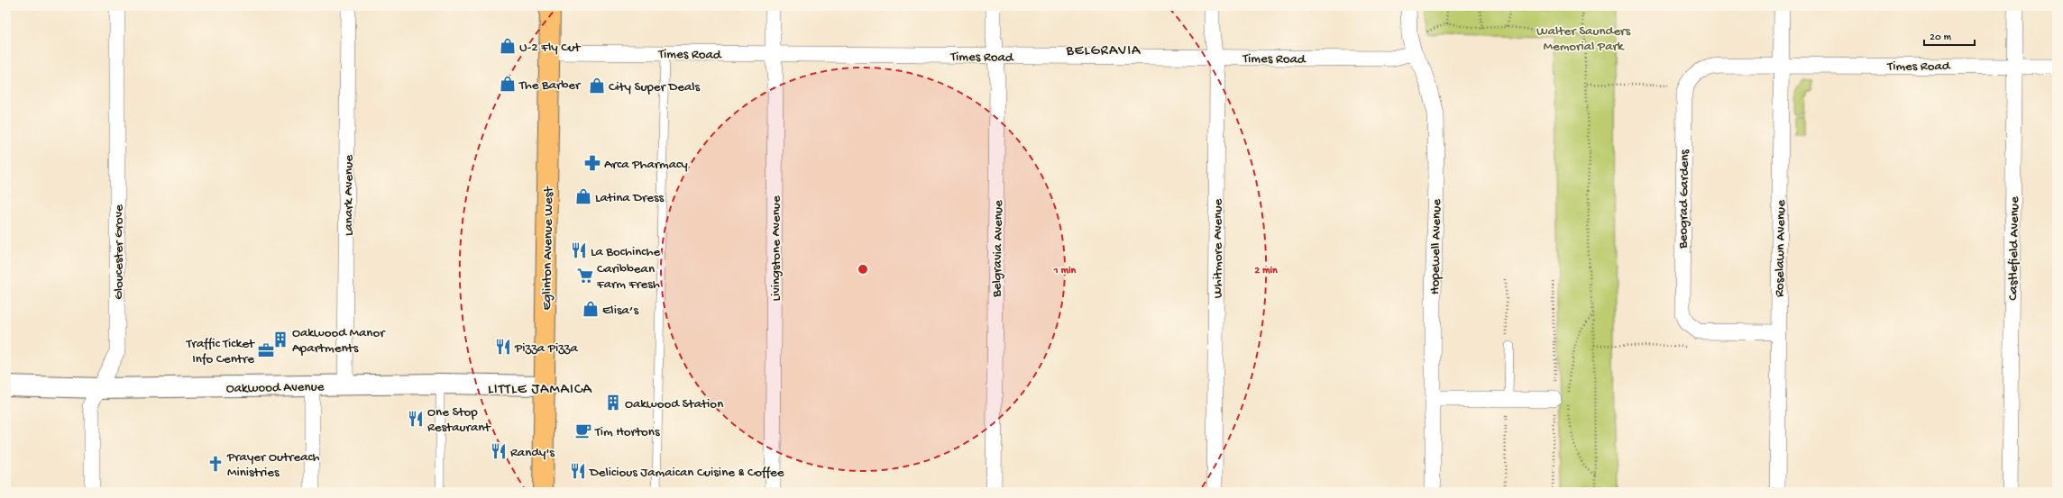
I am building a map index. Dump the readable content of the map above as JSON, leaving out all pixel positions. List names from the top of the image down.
{
  "streets": {
    "main road": ["Eglinton Avenue West"],
    "street": [
      "Times Road",
      "Lanark Avenue",
      "Beograd Gardens",
      "Hopewell Avenue",
      "Livingstone Avenue",
      "Belgravia Avenue",
      "Whitmore Avenue",
      "Roselawn Avenue",
      "Castlefield Avenue",
      "Gloucester Grove",
      "Oakwood Avenue"
    ]
  },
  "crossings": [
    ["Times Road", "Beograd Gardens"],
    ["Times Road", "Hopewell Avenue"],
    ["Times Road", "Eglinton Avenue West"],
    ["Times Road", "Livingstone Avenue"],
    ["Times Road", "Belgravia Avenue"],
    ["Times Road", "Whitmore Avenue"],
    ["Times Road", "Roselawn Avenue"],
    ["Times Road", "Castlefield Avenue"],
    ["Lanark Avenue", "Oakwood Avenue"],
    ["Beograd Gardens", "Roselawn Avenue"],
    ["Eglinton Avenue West", "Oakwood Avenue"],
    ["Gloucester Grove", "Oakwood Avenue"]
  ],
  "districts": ["BELGRAVIA", "LITTLE JAMAICA"],
  "parks": ["Walter Saunders Memorial Park"],
  "places": {
    "shop": [
      "U-2 Fly Cut",
      "The Barber",
      "City Super Deals",
      "Latina Dress",
      "Elisa’s"
    ],
    "pharmacy": ["Arca Pharmacy"],
    "restaurant": [
      "La Bochinche",
      "Pizza Pizza",
      "One Stop Restaurant",
      "Randy's",
      "Delicious Jamaican Cuisine & Coffee"
    ],
    "supermarket": ["Caribbean Farm Fresh"],
    "building": ["Oakwood Manor Apartments", "Oakwood Station"],
    "office": ["Traffic Ticket Info Centre"],
    "cafe": ["Tim Hortons"],
    "church": ["Prayer Outreach Ministries"]
  },
  "scale_bar": "20 m",
  "rings": ["1 min", "2 min"]
}
